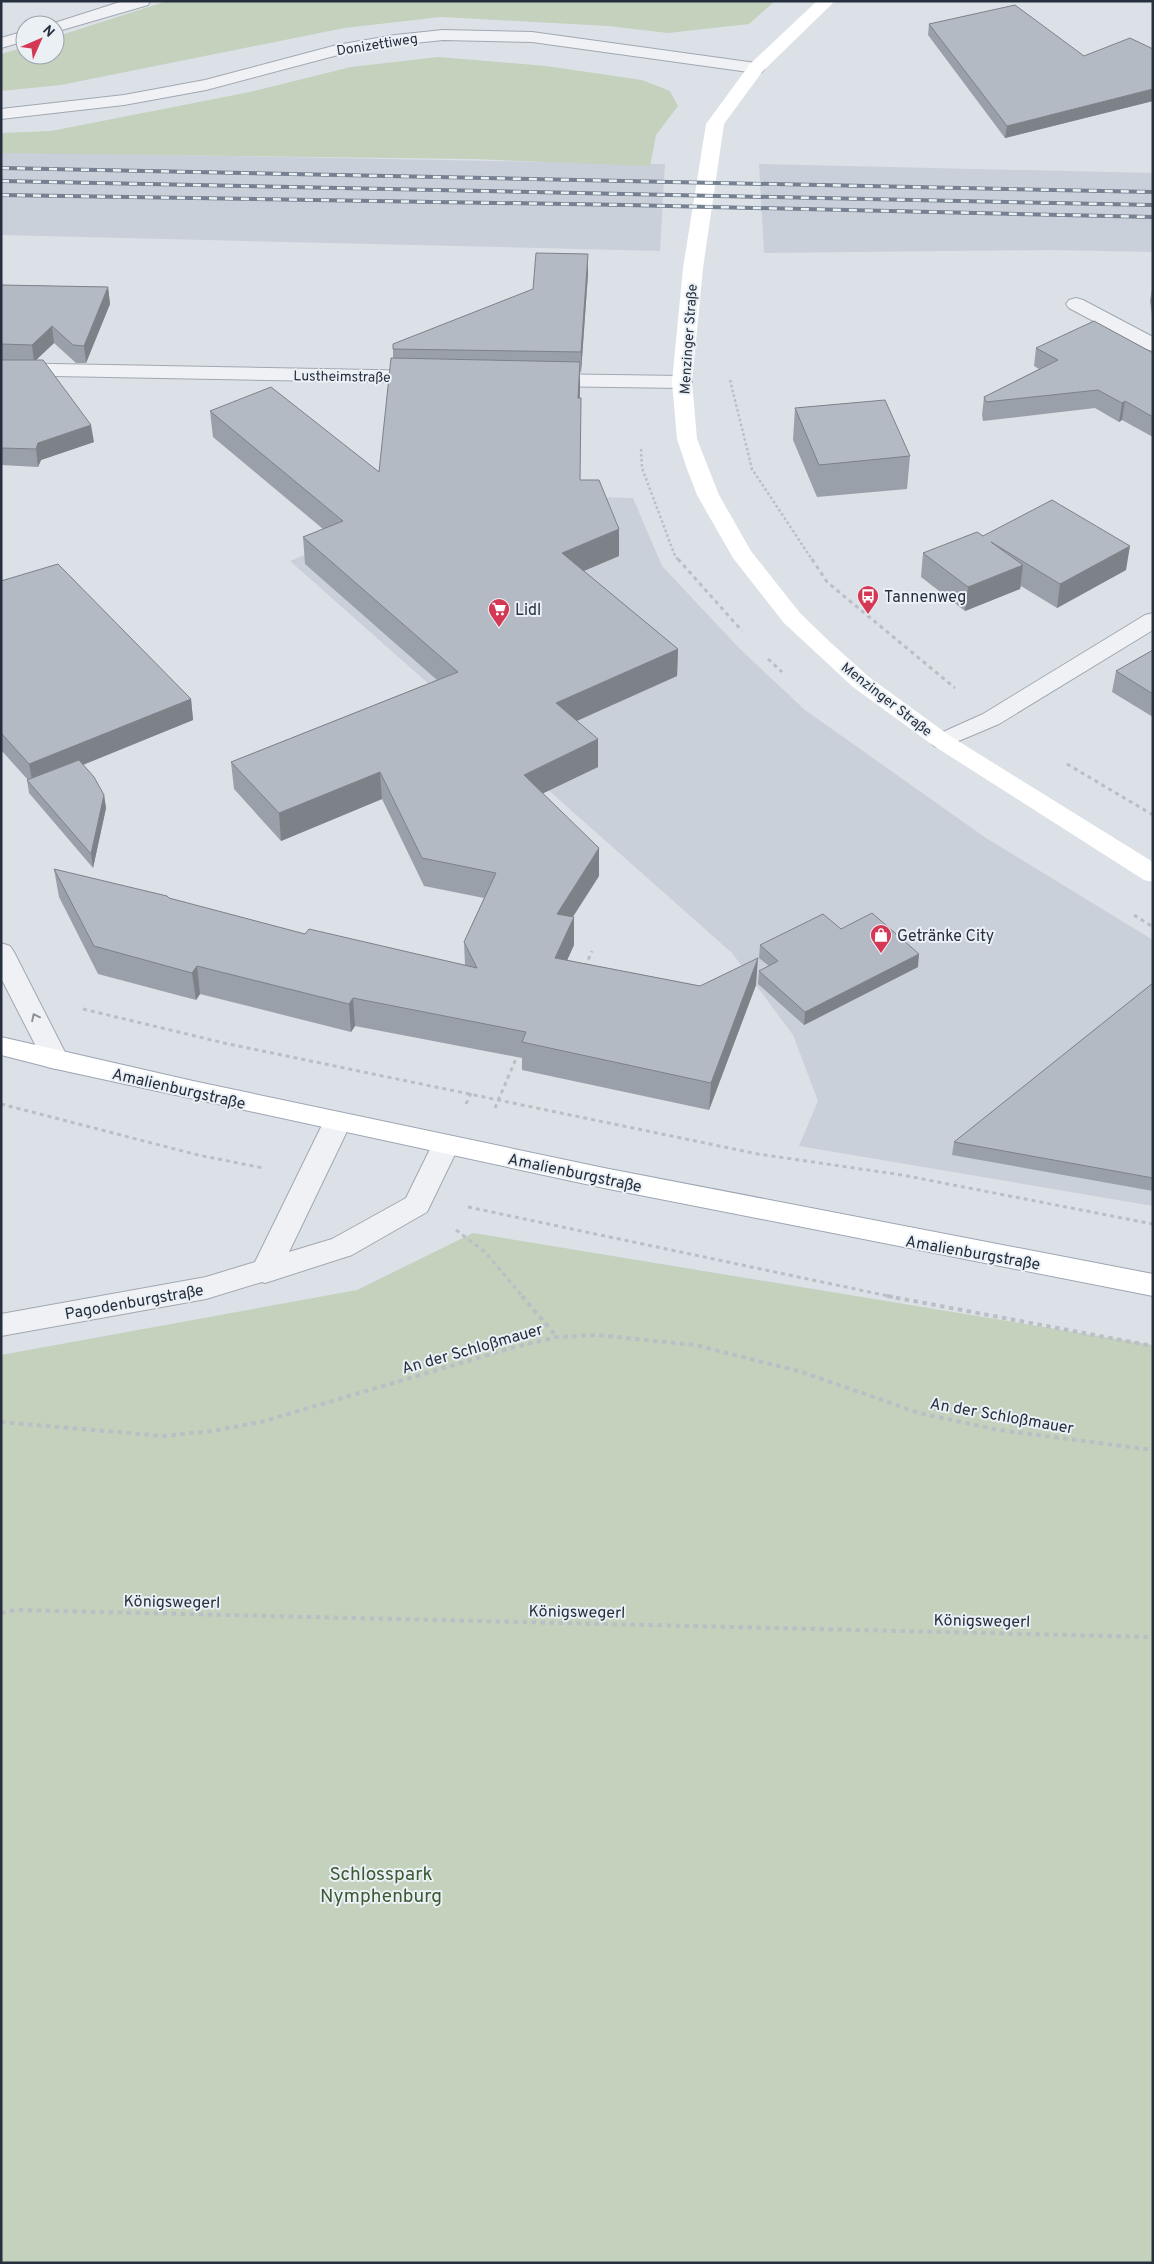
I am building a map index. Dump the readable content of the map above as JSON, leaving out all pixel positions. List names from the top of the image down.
{
  "streets": {
    "street": [
      "Donizettiweg",
      "Menzinger Straße",
      "Lustheimstraße",
      "Amalienburgstraße",
      "Pagodenburgstraße"
    ],
    "path": ["An der Schloßmauer", "Königswegerl"]
  },
  "crossings": [
    ["Donizettiweg", "Menzinger Straße"],
    ["Amalienburgstraße", "Pagodenburgstraße"]
  ],
  "parks": ["Schlosspark Nymphenburg"],
  "places": {
    "bus stop": ["Tannenweg"],
    "supermarket": ["Lidl"],
    "shop": ["Getränke City"]
  },
  "north": "top right"
}
